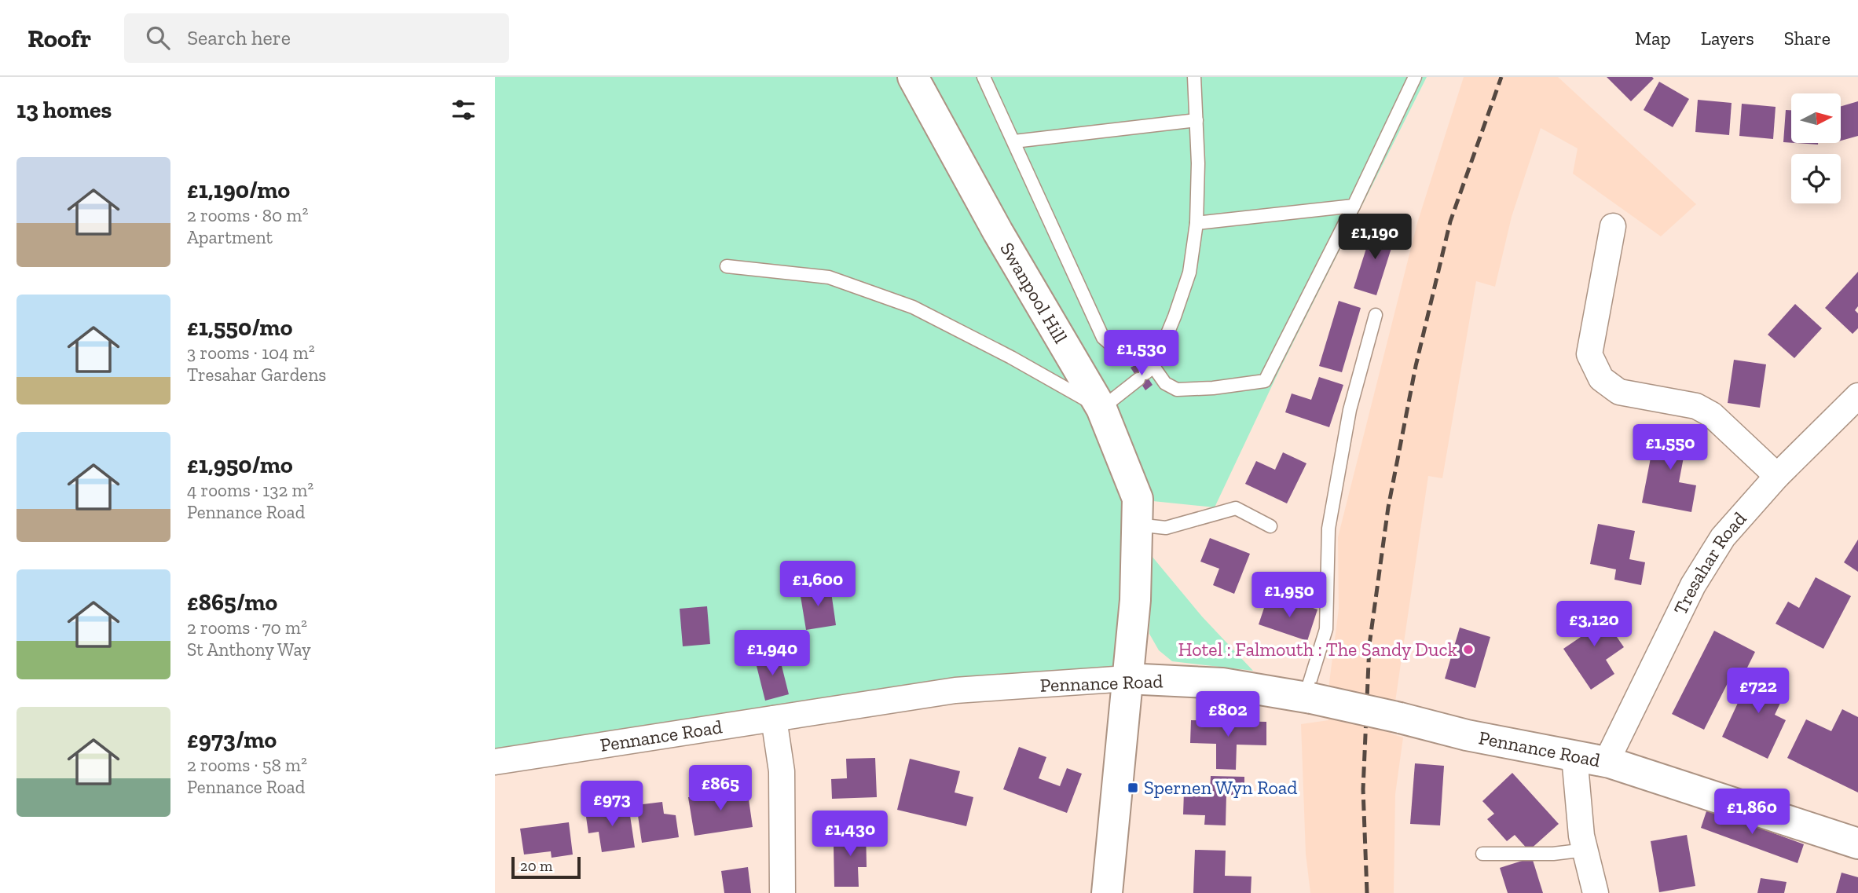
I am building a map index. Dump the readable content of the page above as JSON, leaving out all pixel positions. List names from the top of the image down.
{
  "streets": {
    "street": ["Swanpool Hill", "Tresahar Road", "Pennance Road"]
  },
  "crossings": [
    ["Swanpool Hill", "Pennance Road"],
    ["Tresahar Road", "Pennance Road"]
  ],
  "places": {
    "other": ["Hotel : Falmouth : The Sandy Duck"],
    "transit": ["Spernen Wyn Road"]
  },
  "scale_bar": "20 m",
  "north": "right",
  "page": {
    "header": "Roofr",
    "search": "Search here",
    "nav": ["Map", "Layers", "Share"],
    "heading": "13 homes",
    "list": [
      {
        "name": "£1,190/mo",
        "note": "2 rooms · 80 m² · Apartment"
      },
      {
        "name": "£1,550/mo",
        "note": "3 rooms · 104 m² · Tresahar Gardens"
      },
      {
        "name": "£1,950/mo",
        "note": "4 rooms · 132 m² · Pennance Road"
      },
      {
        "name": "£865/mo",
        "note": "2 rooms · 70 m² · St Anthony Way"
      },
      {
        "name": "£973/mo",
        "note": "2 rooms · 58 m² · Pennance Road"
      }
    ],
    "price": [
      "£1,190",
      "£1,530",
      "£1,550",
      "£1,600",
      "£1,950",
      "£3,120",
      "£1,940",
      "£722",
      "£802",
      "£865",
      "£973",
      "£1,860",
      "£1,430"
    ],
    "scale": "20 m"
  }
}
